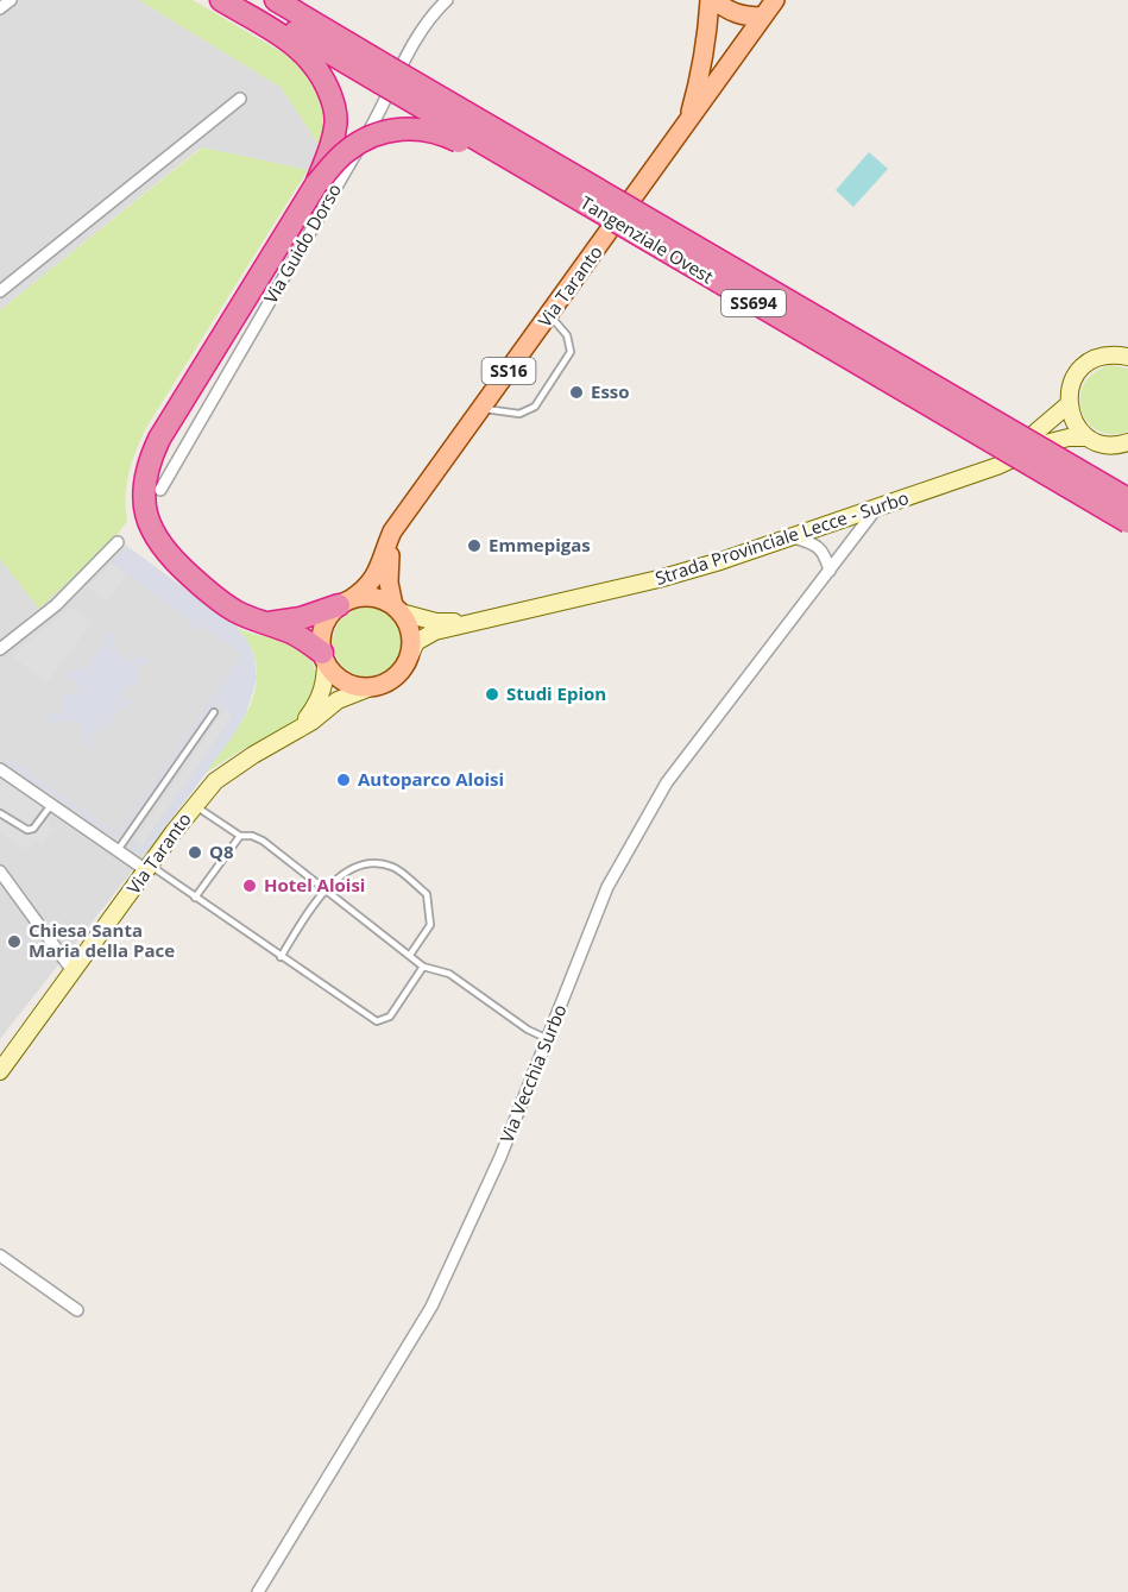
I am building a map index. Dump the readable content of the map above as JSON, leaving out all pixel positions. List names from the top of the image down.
{
  "streets": {
    "highway": ["Tangenziale Ovest", "SS694"],
    "main road": ["Via Taranto", "SS16"],
    "street": ["Via Guido Dorso", "Strada Provinciale Lecce - Surbo", "Via Vecchia Surbo"]
  },
  "crossings": [
    ["Via Taranto", "Strada Provinciale Lecce - Surbo"],
    ["Strada Provinciale Lecce - Surbo", "Via Vecchia Surbo"]
  ],
  "places": [
    "Esso",
    "Emmepigas",
    "Studi Epion",
    "Autoparco Aloisi",
    "Q8",
    "Hotel Aloisi",
    "Chiesa Santa Maria della Pace"
  ]
}
